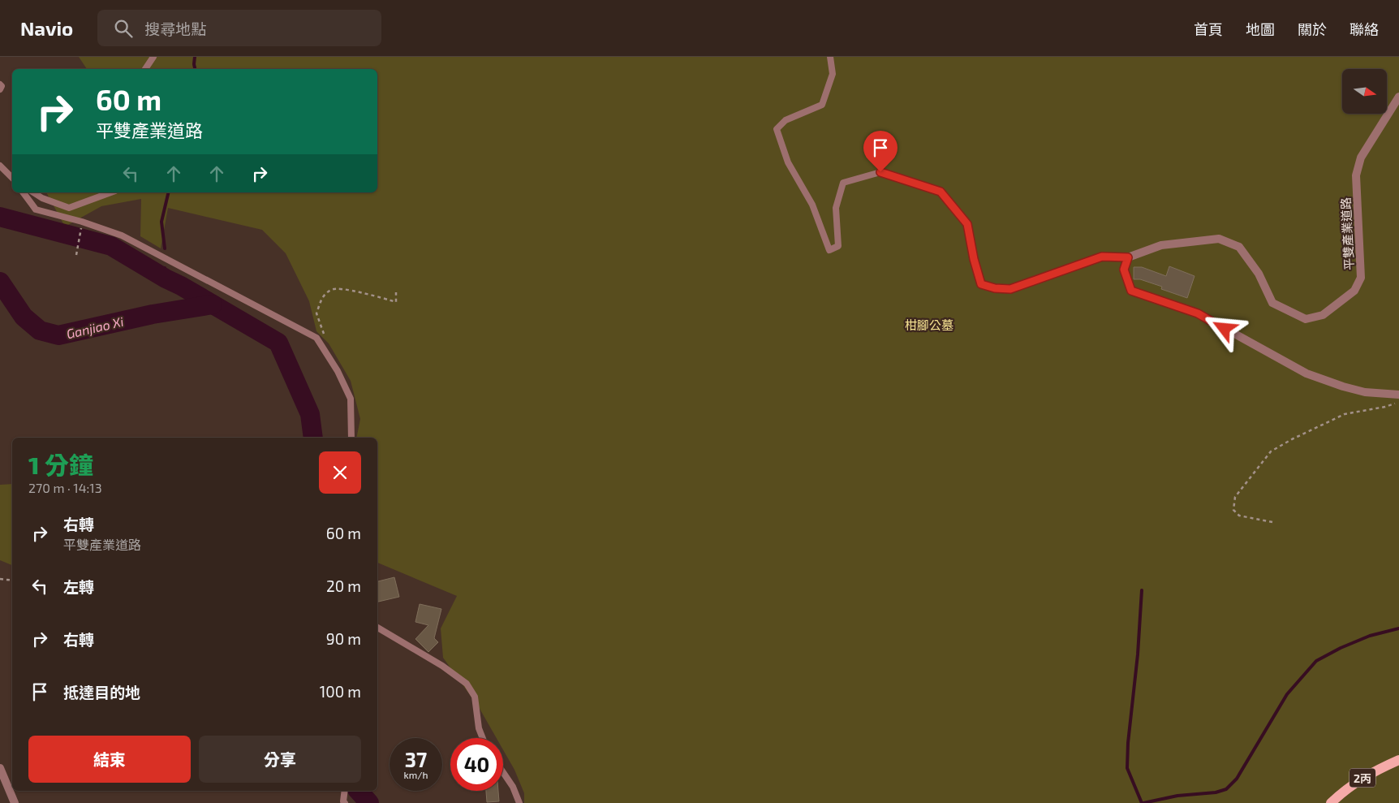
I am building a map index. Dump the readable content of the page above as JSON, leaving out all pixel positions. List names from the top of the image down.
{
  "streets": {
    "main road": ["2丙"],
    "street": ["平雙產業道路"]
  },
  "water": ["Ganjiao Xi"],
  "parks": ["柑腳公墓"],
  "north": "right",
  "page": {
    "header": "Navio",
    "search": "搜尋地點",
    "nav": [
      "首頁",
      "地圖",
      "關於",
      "聯絡"
    ],
    "turn": ["60 m", "平雙產業道路"],
    "heading": ["1 分鐘", "270 m · 14:13"],
    "list": [
      {
        "name": "右轉",
        "note": "平雙產業道路",
        "value": "60 m"
      },
      {
        "name": "左轉",
        "value": "20 m"
      },
      {
        "name": "右轉",
        "value": "90 m"
      },
      {
        "name": "抵達目的地",
        "value": "100 m"
      }
    ],
    "buttons": ["結束", "分享"],
    "speed": "37 km/h",
    "limit": "40"
  }
}
